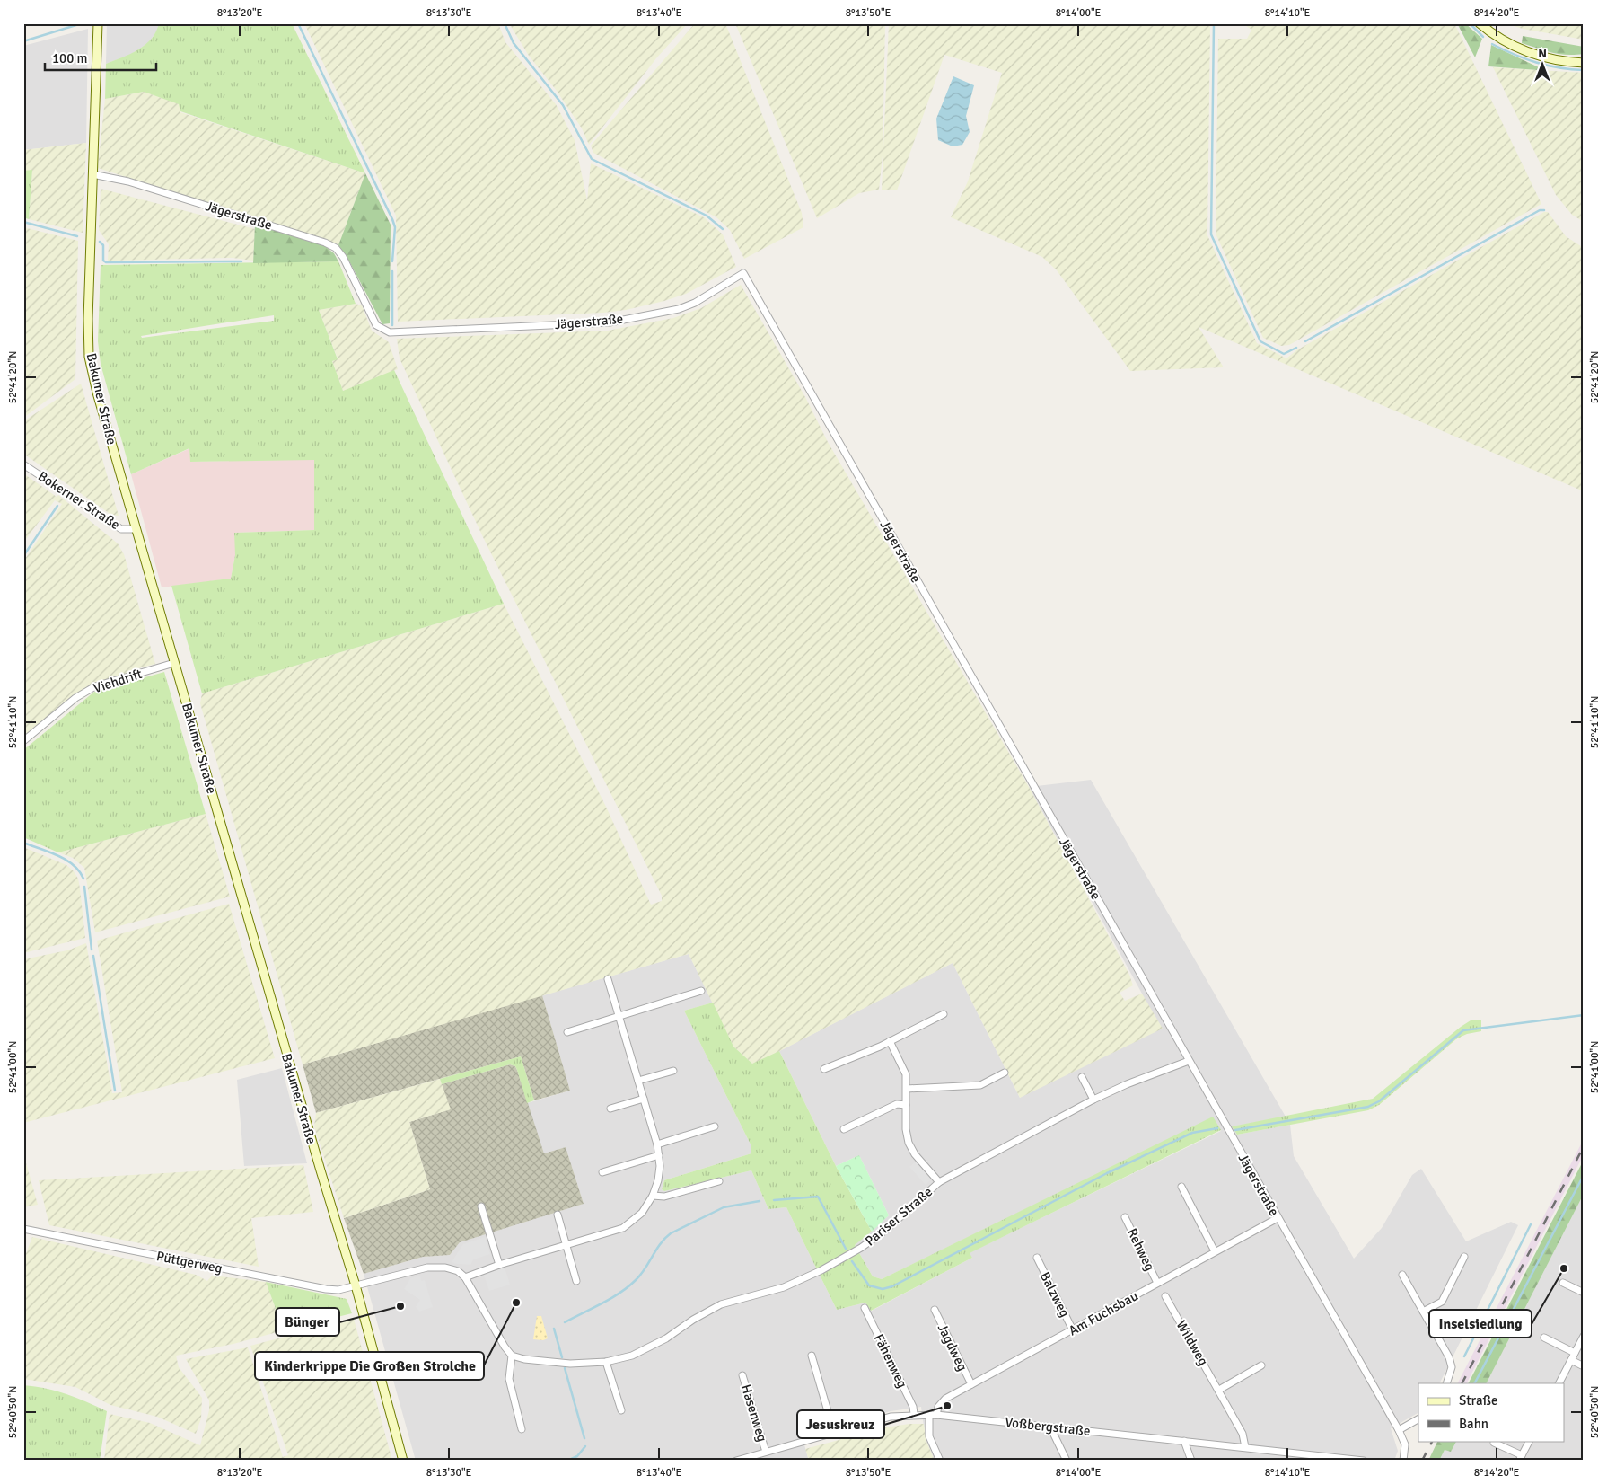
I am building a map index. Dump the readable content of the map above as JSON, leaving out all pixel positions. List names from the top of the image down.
{
  "streets": {
    "main road": ["Bakumer Straße"],
    "street": [
      "Jägerstraße",
      "Bokerner Straße",
      "Viehdrift",
      "Pariser Straße",
      "Rehweg",
      "Püttgerweg",
      "Balzweg",
      "Am Fuchsbau",
      "Wildweg",
      "Jagdweg",
      "Fähenweg",
      "Hasenweg",
      "Voßbergstraße"
    ]
  },
  "crossings": [
    ["Jägerstraße", "Bakumer Straße"],
    ["Jägerstraße", "Pariser Straße"],
    ["Jägerstraße", "Am Fuchsbau"],
    ["Bakumer Straße", "Bokerner Straße"],
    ["Bakumer Straße", "Viehdrift"],
    ["Bakumer Straße", "Püttgerweg"],
    ["Rehweg", "Am Fuchsbau"],
    ["Balzweg", "Am Fuchsbau"],
    ["Am Fuchsbau", "Jagdweg"],
    ["Am Fuchsbau", "Voßbergstraße"],
    ["Wildweg", "Voßbergstraße"],
    ["Fähenweg", "Voßbergstraße"],
    ["Hasenweg", "Voßbergstraße"]
  ],
  "places": [
    "Inselsiedlung",
    "Kinderkrippe Die Großen Strolche",
    "Bünger",
    "Jesuskreuz"
  ],
  "legend": ["Straße", "Bahn"],
  "scale_bar": "100 m",
  "north": "top",
  "coordinates": [
    "8°13'20\"E",
    "8°13'30\"E",
    "8°13'40\"E",
    "8°13'50\"E",
    "8°14'00\"E",
    "8°14'10\"E",
    "8°14'20\"E",
    "52°41'20\"N",
    "52°41'10\"N",
    "52°41'00\"N",
    "52°40'50\"N"
  ]
}
